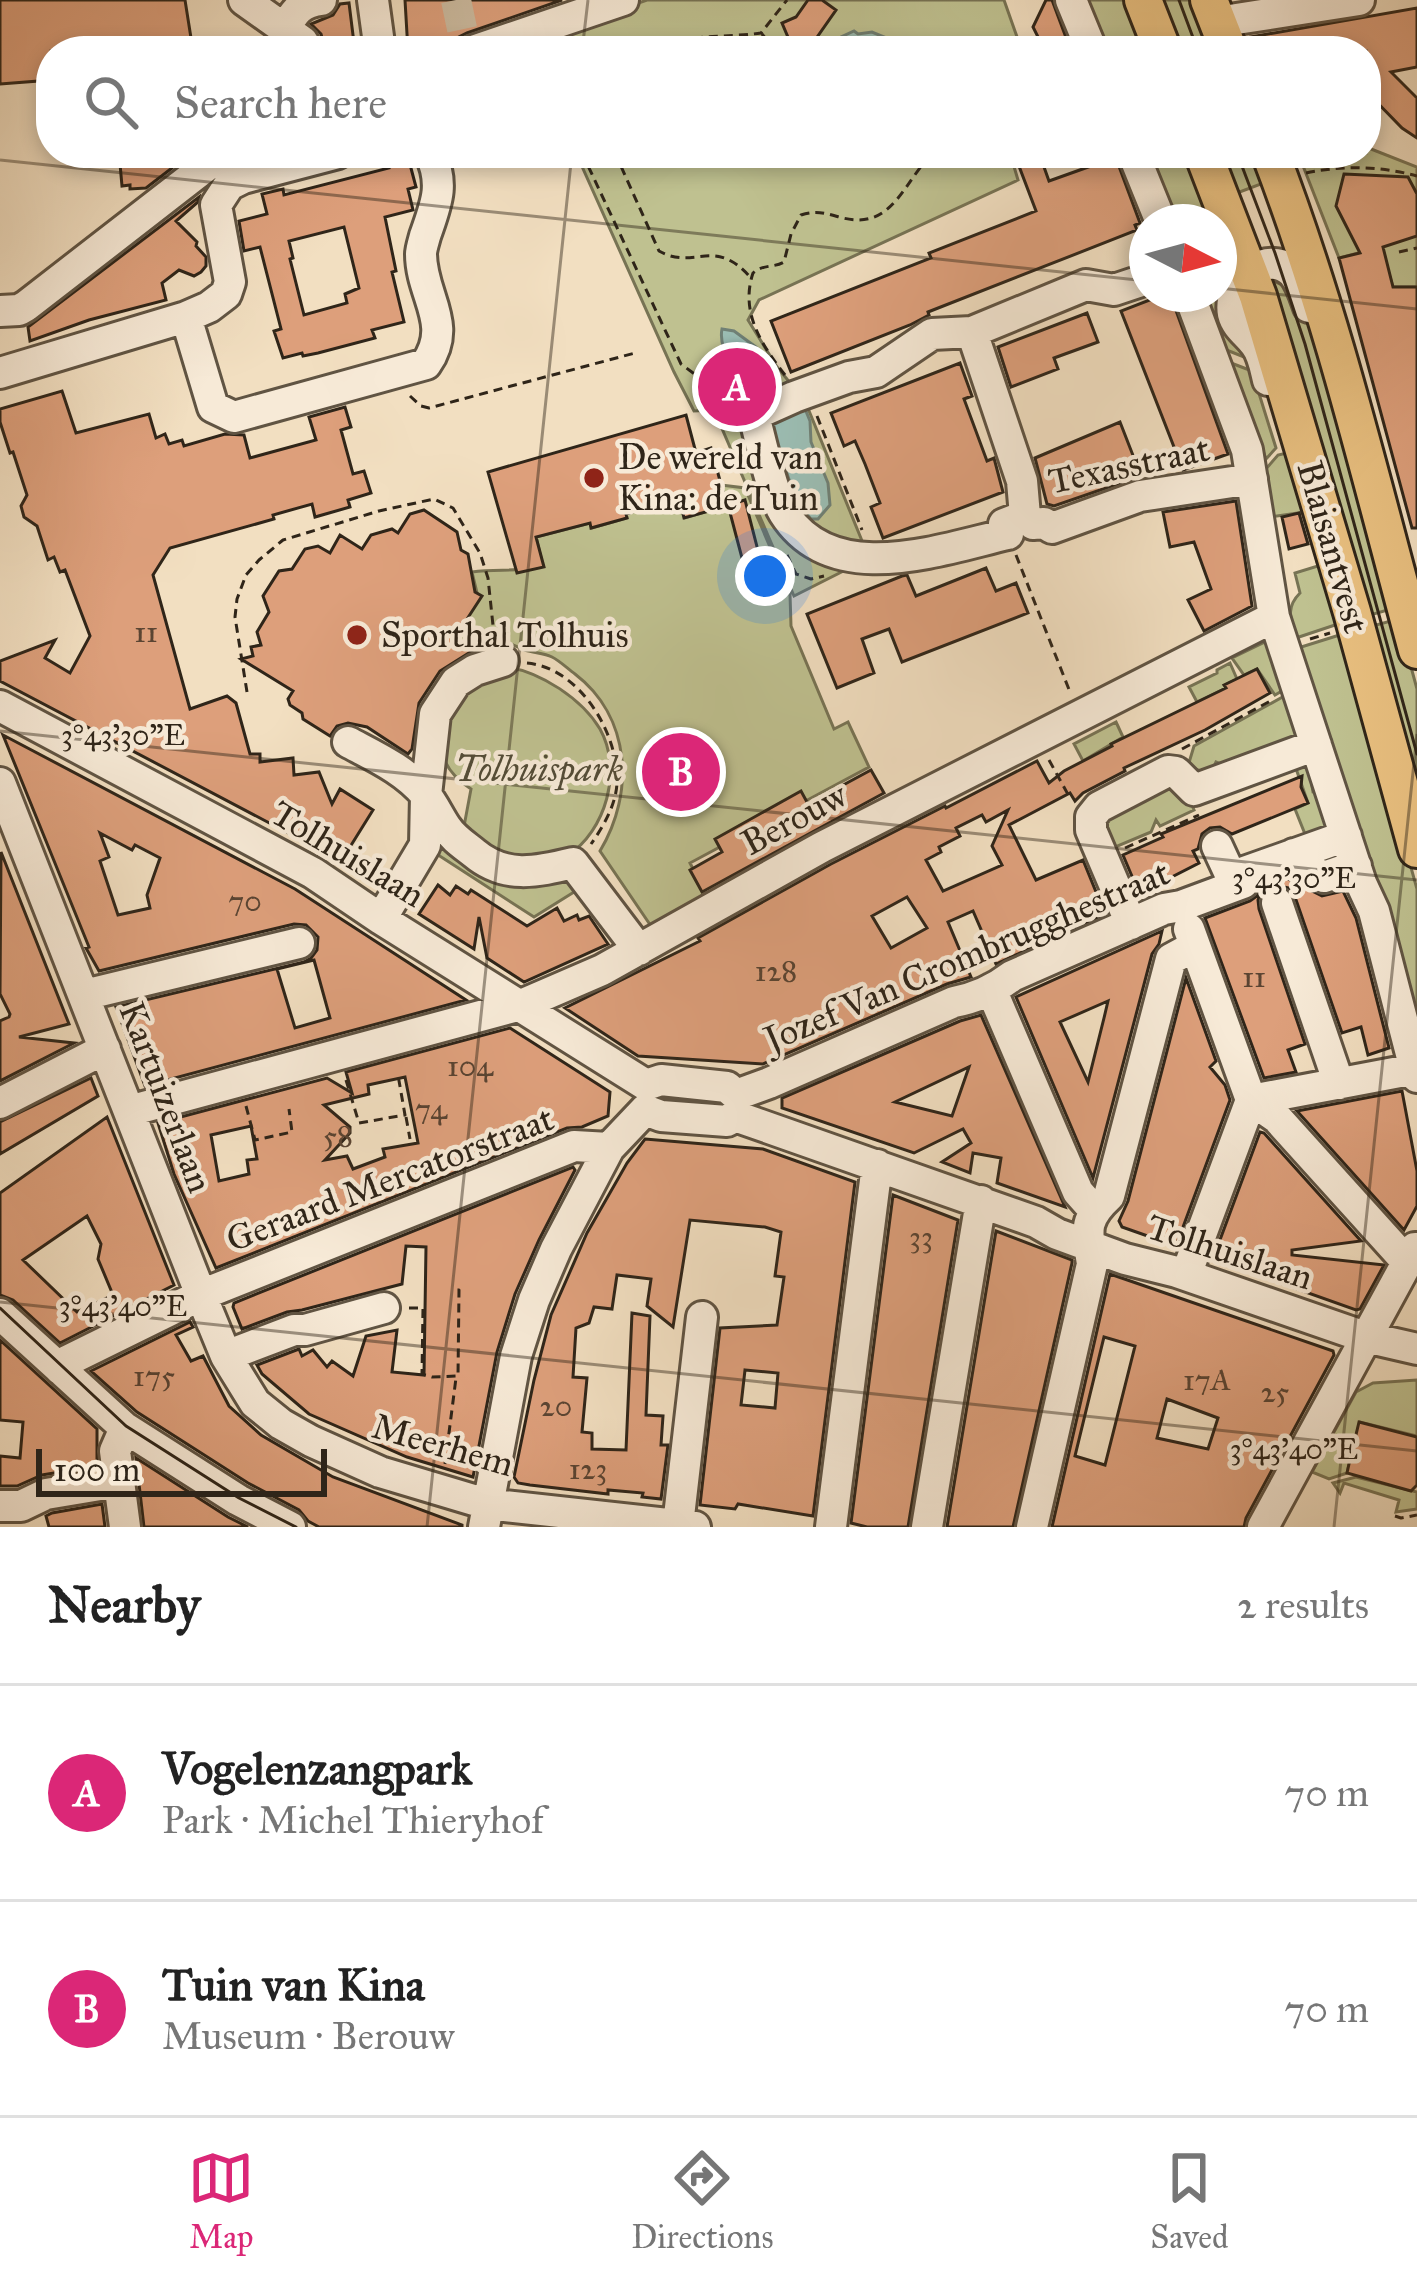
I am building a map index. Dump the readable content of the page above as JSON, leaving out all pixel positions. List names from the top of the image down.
{
  "streets": {
    "main road": ["Blaisantvest"],
    "street": [
      "Texasstraat",
      "Berouw",
      "Tolhuislaan",
      "Jozef Van Crombrugghestraat",
      "Kartuizerlaan",
      "Geraard Mercatorstraat",
      "Meerhem"
    ]
  },
  "crossings": [
    ["Berouw", "Tolhuislaan"],
    ["Berouw", "Kartuizerlaan"],
    ["Tolhuislaan", "Jozef Van Crombrugghestraat"],
    ["Kartuizerlaan", "Geraard Mercatorstraat"],
    ["Kartuizerlaan", "Meerhem"],
    ["Geraard Mercatorstraat", "Meerhem"]
  ],
  "parks": ["Tolhuispark"],
  "places": ["De wereld van Kina: de Tuin", "Sporthal Tolhuis"],
  "house_numbers": [
    "11",
    "70",
    "128",
    "11",
    "104",
    "74",
    "58",
    "33",
    "175",
    "17A",
    "25",
    "20",
    "123"
  ],
  "scale_bar": "100 m",
  "north": "right",
  "page": {
    "search": "Search here",
    "pins": ["A", "B"],
    "scale": "100 m",
    "heading": ["Nearby", "2 results"],
    "list": [
      {
        "mark": "A",
        "name": "Vogelenzangpark",
        "note": "Park · Michel Thieryhof",
        "value": "70 m"
      },
      {
        "mark": "B",
        "name": "Tuin van Kina",
        "note": "Museum · Berouw",
        "value": "70 m"
      }
    ],
    "nav": ["Map", "Directions", "Saved"]
  },
  "coordinates": ["3°43'30\"E", "3°43'40\"E"]
}
